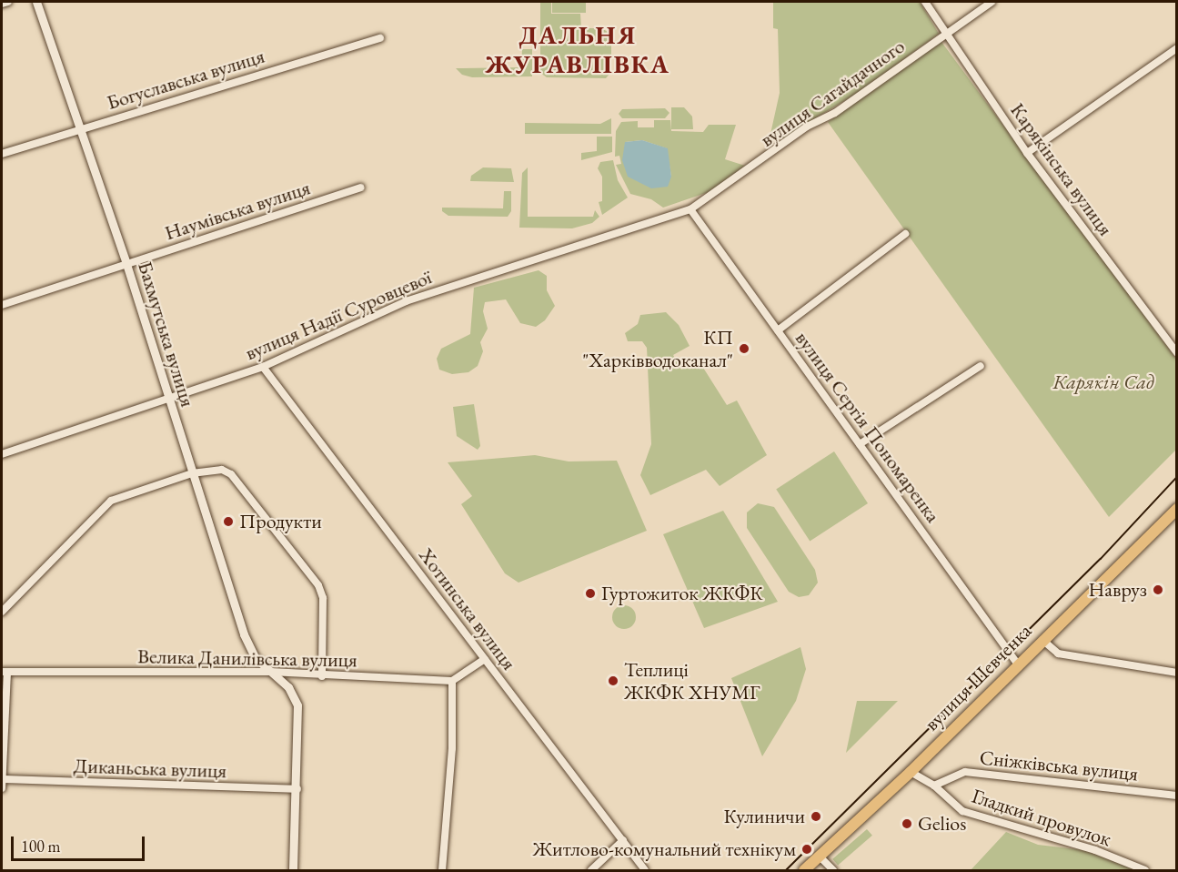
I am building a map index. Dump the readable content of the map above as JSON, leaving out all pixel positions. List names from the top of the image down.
{
  "streets": {
    "main road": ["вулиця Шевченка"],
    "street": [
      "Богуславська вулиця",
      "вулиця Сагайдачного",
      "Карякінська вулиця",
      "Наумівська вулиця",
      "вулиця Надії Суровцевої",
      "Бахмутська вулиця",
      "вулиця Сергія Пономаренка",
      "Хотинська вулиця",
      "Велика Данилівська вулиця",
      "Сніжківська вулиця",
      "Диканьська вулиця",
      "Гладкий провулок"
    ]
  },
  "crossings": [
    ["Богуславська вулиця", "Бахмутська вулиця"],
    ["вулиця Сагайдачного", "Карякінська вулиця"],
    ["вулиця Сагайдачного", "вулиця Надії Суровцевої"],
    ["вулиця Сагайдачного", "вулиця Сергія Пономаренка"],
    ["Наумівська вулиця", "Бахмутська вулиця"],
    ["вулиця Надії Суровцевої", "Бахмутська вулиця"],
    ["вулиця Надії Суровцевої", "вулиця Сергія Пономаренка"],
    ["вулиця Надії Суровцевої", "Хотинська вулиця"],
    ["Бахмутська вулиця", "Велика Данилівська вулиця"],
    ["Бахмутська вулиця", "Диканьська вулиця"],
    ["вулиця Сергія Пономаренка", "вулиця Шевченка"],
    ["Сніжківська вулиця", "Гладкий провулок"]
  ],
  "districts": ["ДАЛЬНЯ ЖУРАВЛІВКА"],
  "parks": ["Карякін Сад"],
  "places": [
    "КП \"Харківводоканал\"",
    "Продукти",
    "Навруз",
    "Гуртожиток ЖКФК",
    "Теплиці ЖКФК ХНУМГ",
    "Кулиничи",
    "Gelios",
    "Житлово-комунальний технікум"
  ],
  "scale_bar": "100 m"
}
